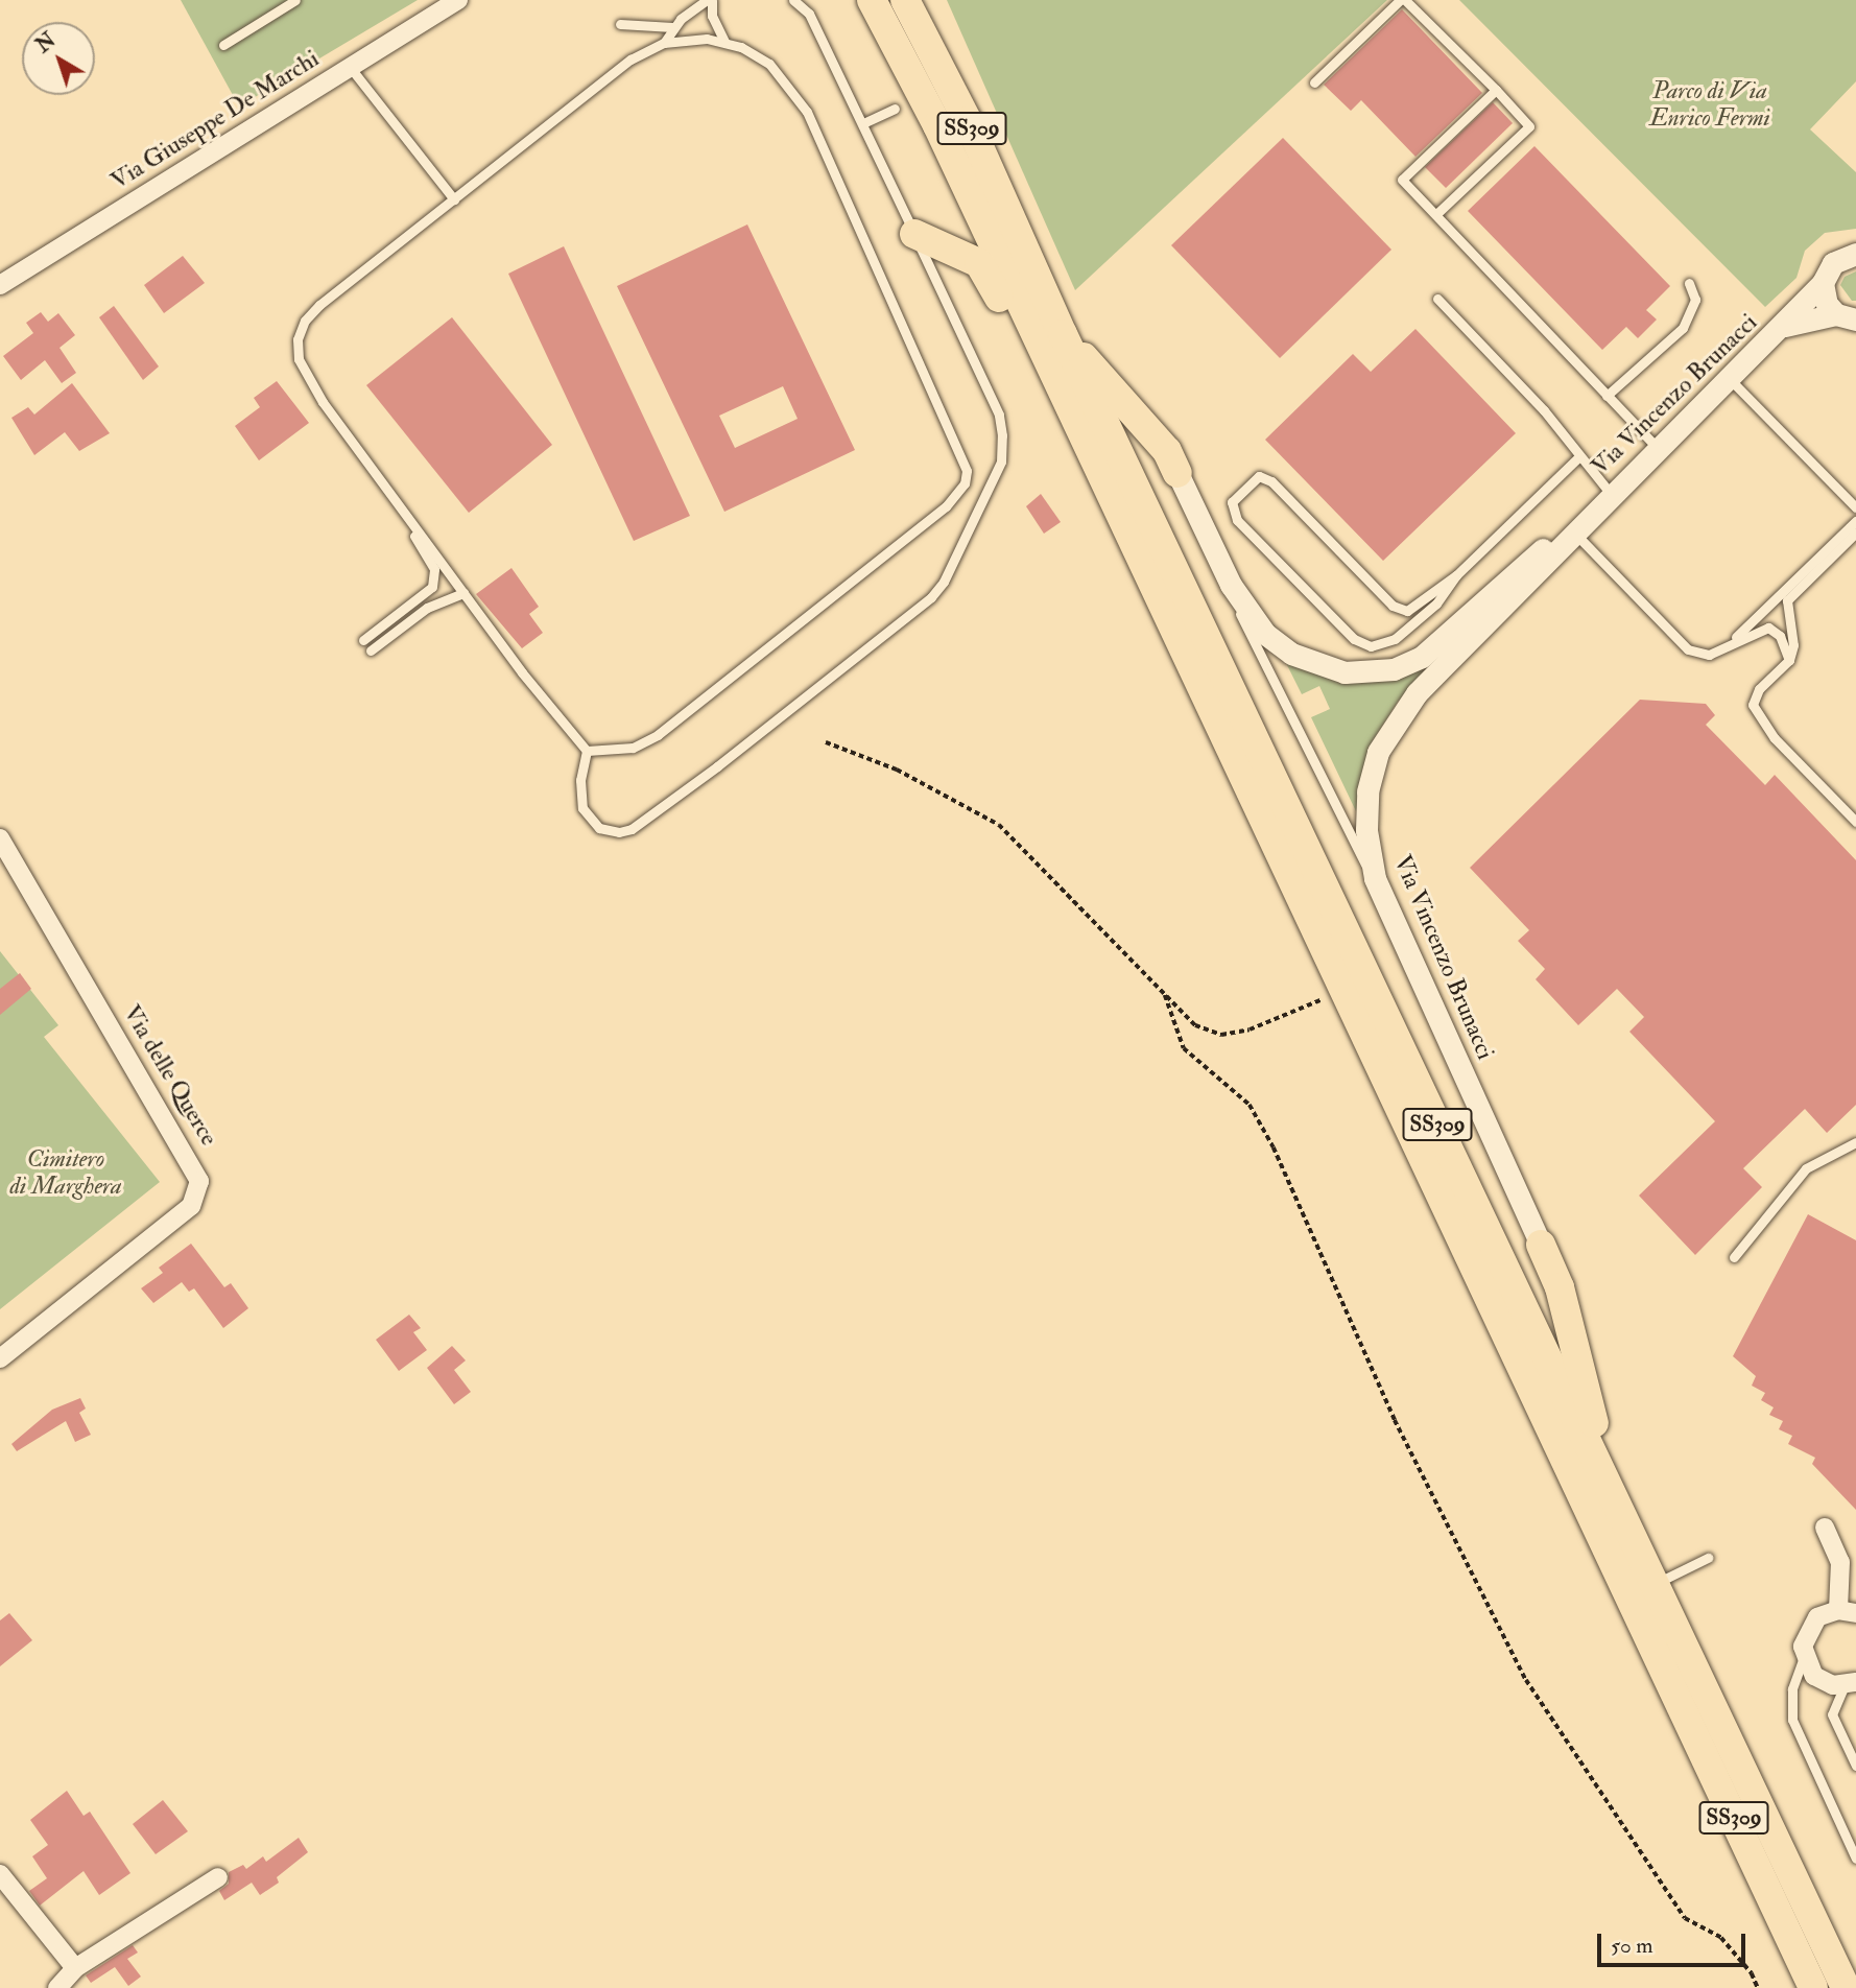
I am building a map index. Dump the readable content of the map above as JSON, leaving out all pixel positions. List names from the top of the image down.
{
  "streets": {
    "main road": ["SS309"],
    "street": ["Via Giuseppe De Marchi", "Via Vincenzo Brunacci", "Via delle Querce"]
  },
  "parks": ["Parco di Via Enrico Fermi", "Cimitero di Marghera"],
  "scale_bar": "50 m",
  "north": "top left"
}
